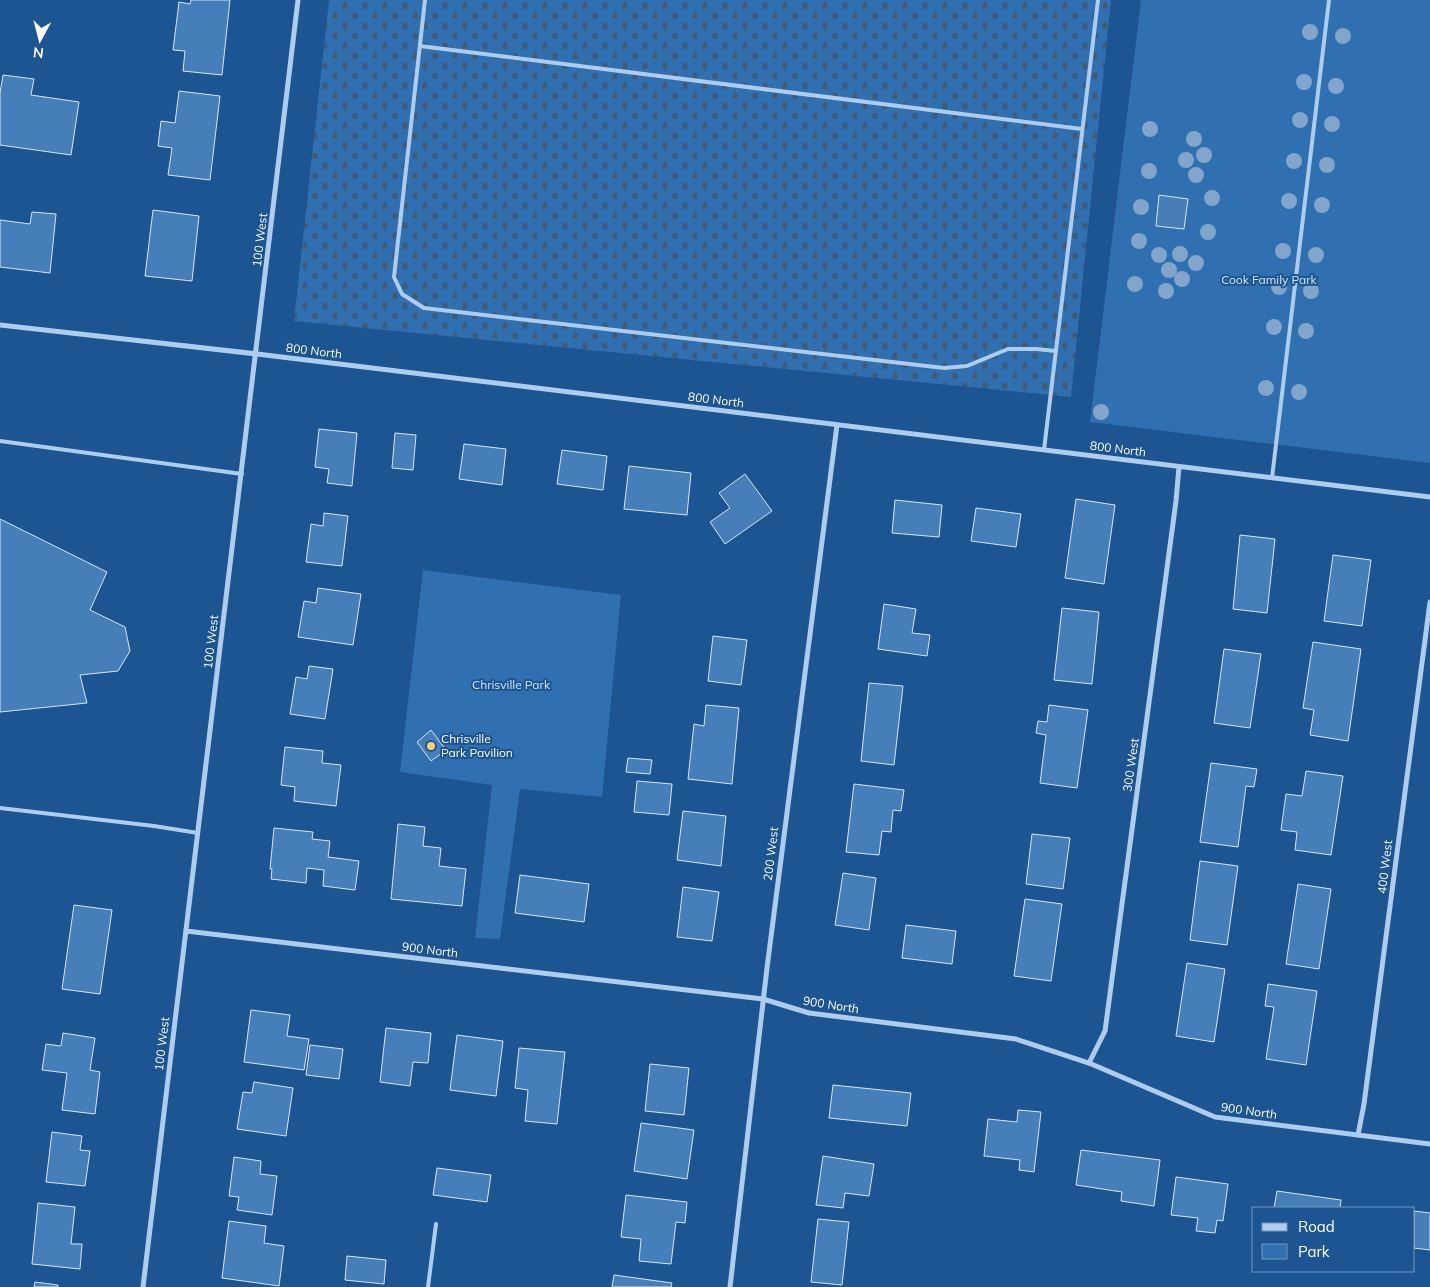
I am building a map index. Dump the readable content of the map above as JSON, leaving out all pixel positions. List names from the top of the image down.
{
  "streets": {
    "street": [
      "100 West",
      "800 North",
      "300 West",
      "200 West",
      "400 West",
      "900 North"
    ]
  },
  "crossings": [
    ["100 West", "800 North"],
    ["100 West", "900 North"],
    ["800 North", "300 West"],
    ["800 North", "200 West"],
    ["300 West", "900 North"],
    ["200 West", "900 North"],
    ["400 West", "900 North"]
  ],
  "parks": ["Cook Family Park", "Chrisville Park"],
  "places": ["Chrisville Park Pavilion"],
  "legend": ["Road", "Park"],
  "north": "bottom"
}
